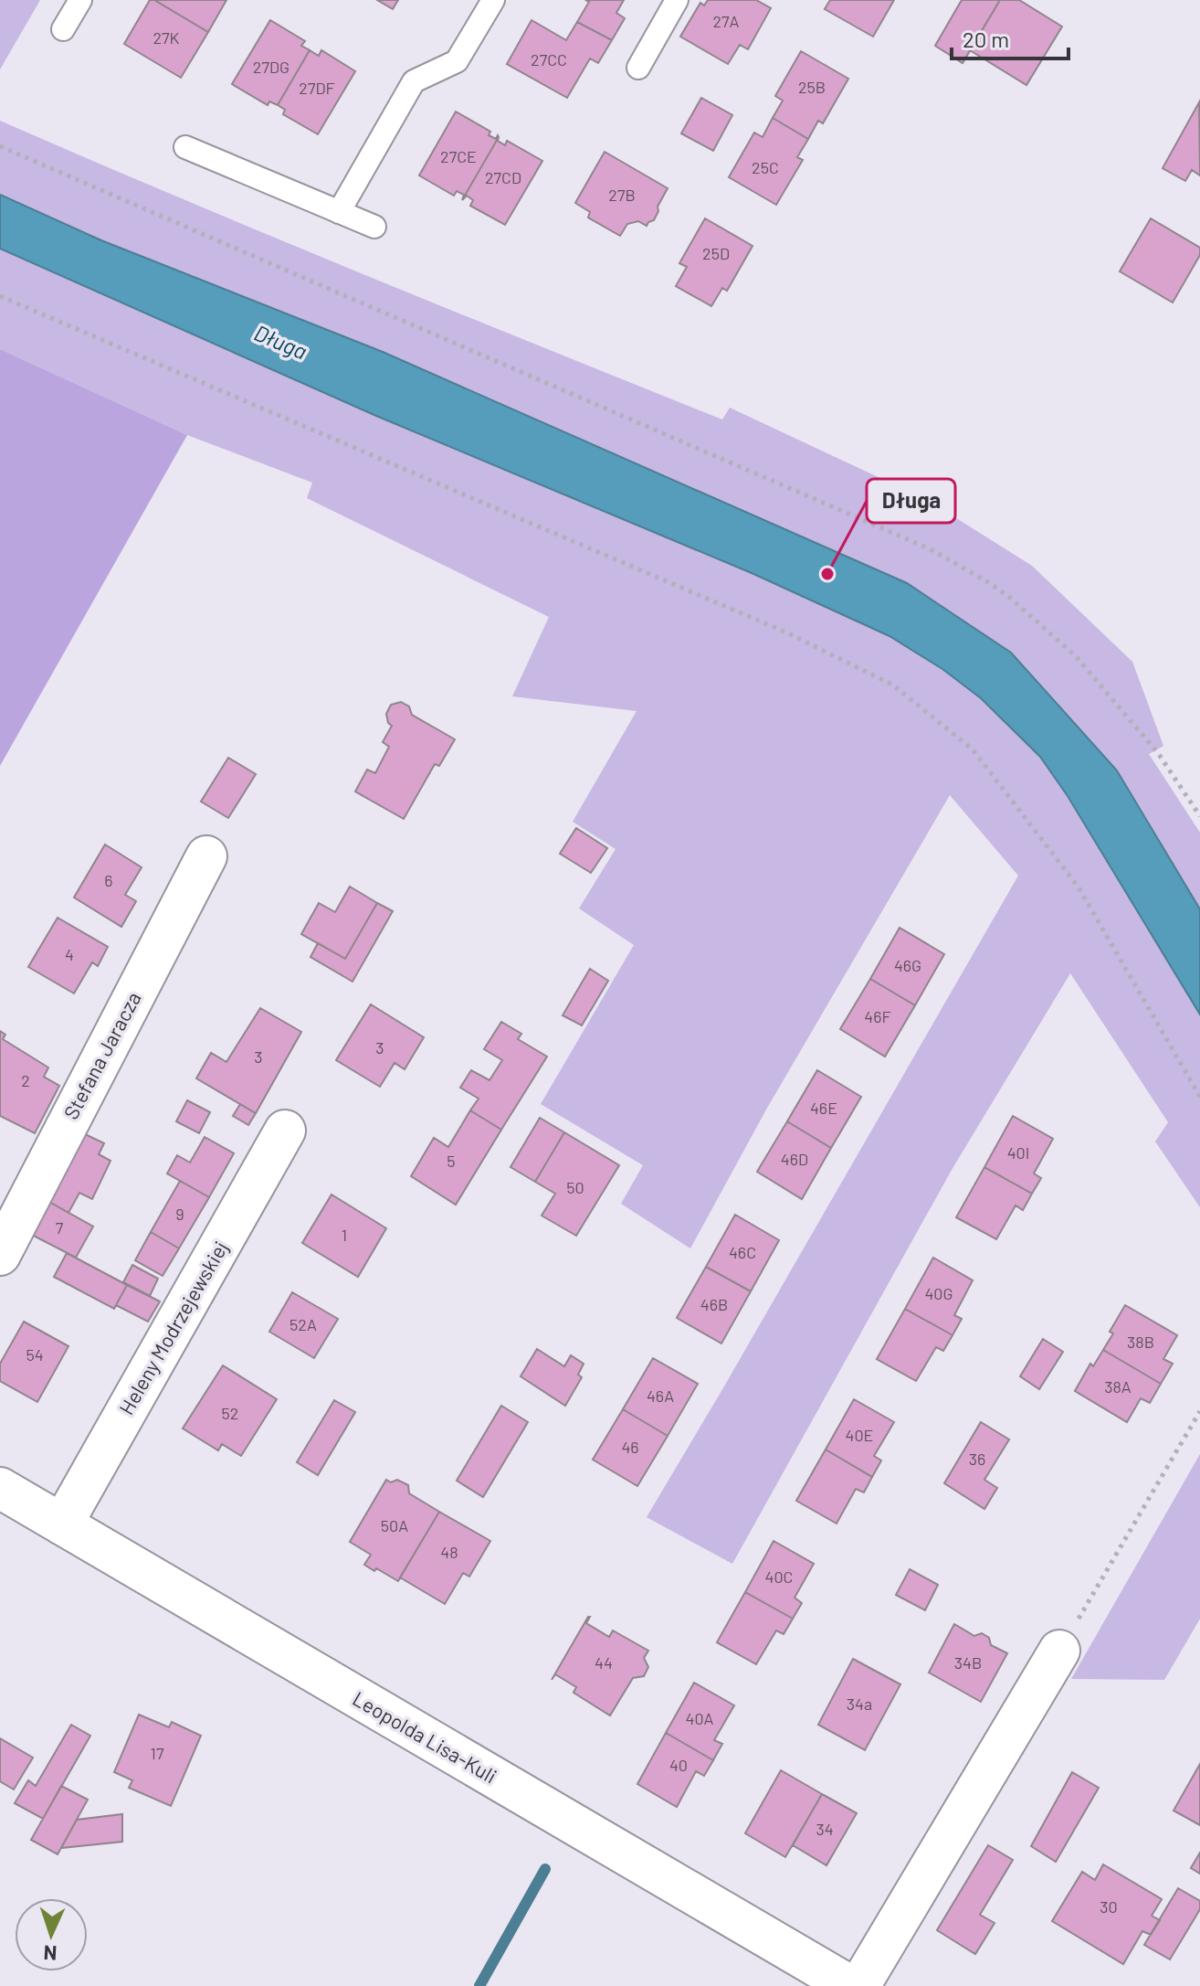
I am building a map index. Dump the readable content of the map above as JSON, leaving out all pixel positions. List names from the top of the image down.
{
  "streets": {
    "street": ["Stefana Jaracza", "Heleny Modrzejewskiej", "Leopolda Lisa-Kuli"]
  },
  "crossings": [
    ["Heleny Modrzejewskiej", "Leopolda Lisa-Kuli"]
  ],
  "water": ["Długa"],
  "places": ["Długa"],
  "house_numbers": [
    "27A",
    "27K",
    "27CC",
    "27DG",
    "25B",
    "27DF",
    "27CE",
    "25C",
    "27CD",
    "27B",
    "25D",
    "6",
    "4",
    "46G",
    "46F",
    "3",
    "3",
    "2",
    "46E",
    "40I",
    "46D",
    "5",
    "50",
    "9",
    "7",
    "1",
    "46C",
    "40G",
    "46B",
    "52A",
    "38B",
    "54",
    "38A",
    "46A",
    "52",
    "40E",
    "46",
    "36",
    "50A",
    "48",
    "40C",
    "44",
    "34B",
    "34a",
    "40A",
    "17",
    "40",
    "34",
    "30"
  ],
  "scale_bar": "20 m",
  "north": "bottom"
}
